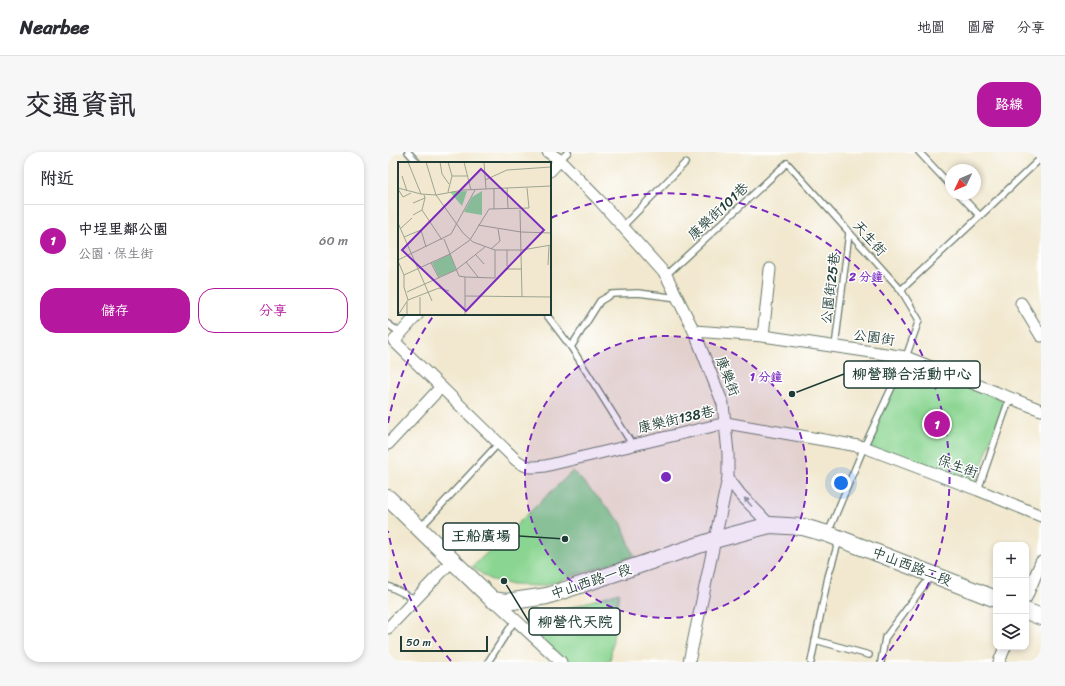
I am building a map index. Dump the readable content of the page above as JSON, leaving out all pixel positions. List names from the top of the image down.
{
  "streets": {
    "street": [
      "公園街",
      "康樂街",
      "康樂街138巷",
      "保生街",
      "中山西路二段",
      "中山西路一段"
    ],
    "lane": ["康樂街101巷", "天生街", "公園街25巷"]
  },
  "crossings": [
    ["康樂街101巷", "天生街"],
    ["康樂街101巷", "康樂街"],
    ["天生街", "公園街25巷"],
    ["天生街", "公園街"],
    ["公園街25巷", "公園街"],
    ["公園街", "康樂街"],
    ["康樂街", "康樂街138巷"],
    ["康樂街", "保生街"],
    ["康樂街", "中山西路一段"],
    ["康樂街138巷", "保生街"],
    ["中山西路二段", "中山西路一段"]
  ],
  "places": ["柳營聯合活動中心", "王船廣場", "柳營代天院"],
  "scale_bar": "50 m",
  "north": "bottom left",
  "page": {
    "header": "Nearbee",
    "nav": ["地圖", "圖層", "分享"],
    "title": "交通資訊",
    "buttons": [
      "路線",
      ["儲存", "分享"]
    ],
    "heading": "附近",
    "list": [
      {
        "mark": "1",
        "name": "中埕里鄰公園",
        "note": "公園 · 保生街",
        "value": "60 m"
      }
    ],
    "pins": "1",
    "map_buttons": ["+", "−"],
    "scale": "50 m"
  },
  "rings": ["2 分鐘", "1 分鐘"]
}
